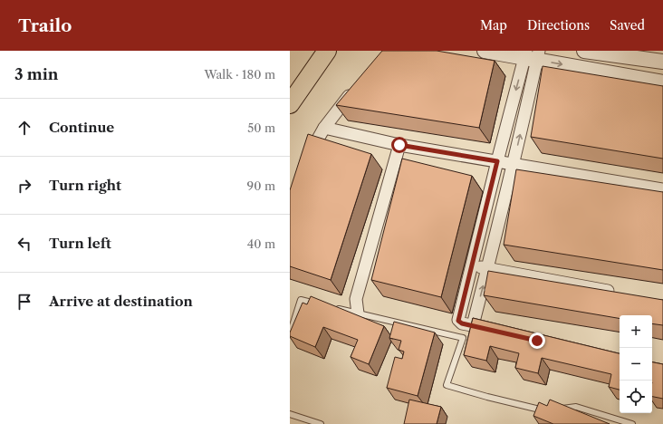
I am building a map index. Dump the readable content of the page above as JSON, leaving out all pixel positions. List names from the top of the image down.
{
  "page": {
    "header": "Trailo",
    "nav": ["Map", "Directions", "Saved"],
    "heading": ["3 min", "Walk · 180 m"],
    "list": [
      ["Continue", "50 m"],
      ["Turn right", "90 m"],
      ["Turn left", "40 m"],
      "Arrive at destination"
    ],
    "map_buttons": ["+", "−"]
  }
}
